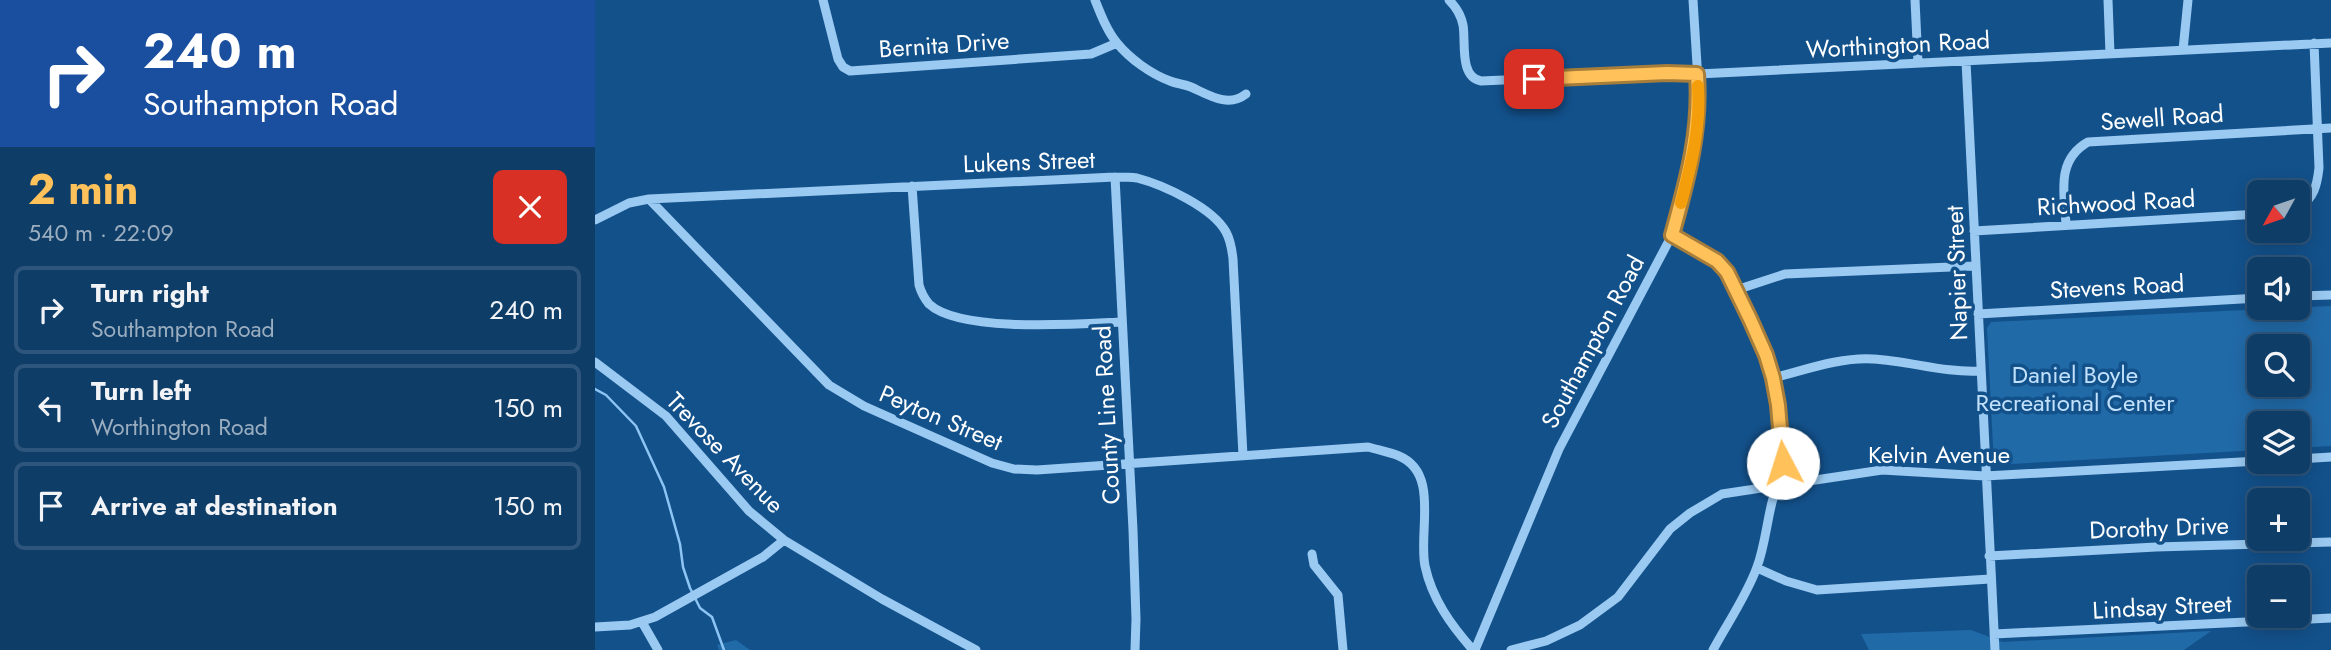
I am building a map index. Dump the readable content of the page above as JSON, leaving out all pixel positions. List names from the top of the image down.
{
  "streets": {
    "street": [
      "Bernita Drive",
      "Worthington Road",
      "Sewell Road",
      "Lukens Street",
      "Richwood Road",
      "Napier Street",
      "Stevens Road",
      "Southampton Road",
      "County Line Road",
      "Peyton Street",
      "Trevose Avenue",
      "Kelvin Avenue",
      "Dorothy Drive",
      "Lindsay Street"
    ]
  },
  "crossings": [
    ["Worthington Road", "Napier Street"],
    ["Worthington Road", "Southampton Road"],
    ["Sewell Road", "Richwood Road"],
    ["Lukens Street", "County Line Road"],
    ["Lukens Street", "Peyton Street"],
    ["Richwood Road", "Napier Street"],
    ["Napier Street", "Stevens Road"],
    ["Napier Street", "Kelvin Avenue"],
    ["Napier Street", "Dorothy Drive"],
    ["Napier Street", "Lindsay Street"],
    ["Southampton Road", "Peyton Street"],
    ["County Line Road", "Peyton Street"]
  ],
  "parks": ["Daniel Boyle Recreational Center"],
  "north": "bottom left",
  "page": {
    "turn": ["240 m", "Southampton Road"],
    "heading": ["2 min", "540 m · 22:09"],
    "map_buttons": ["+", "−"],
    "list": [
      {
        "name": "Turn right",
        "note": "Southampton Road",
        "value": "240 m"
      },
      {
        "name": "Turn left",
        "note": "Worthington Road",
        "value": "150 m"
      },
      {
        "name": "Arrive at destination",
        "value": "150 m"
      }
    ]
  }
}
